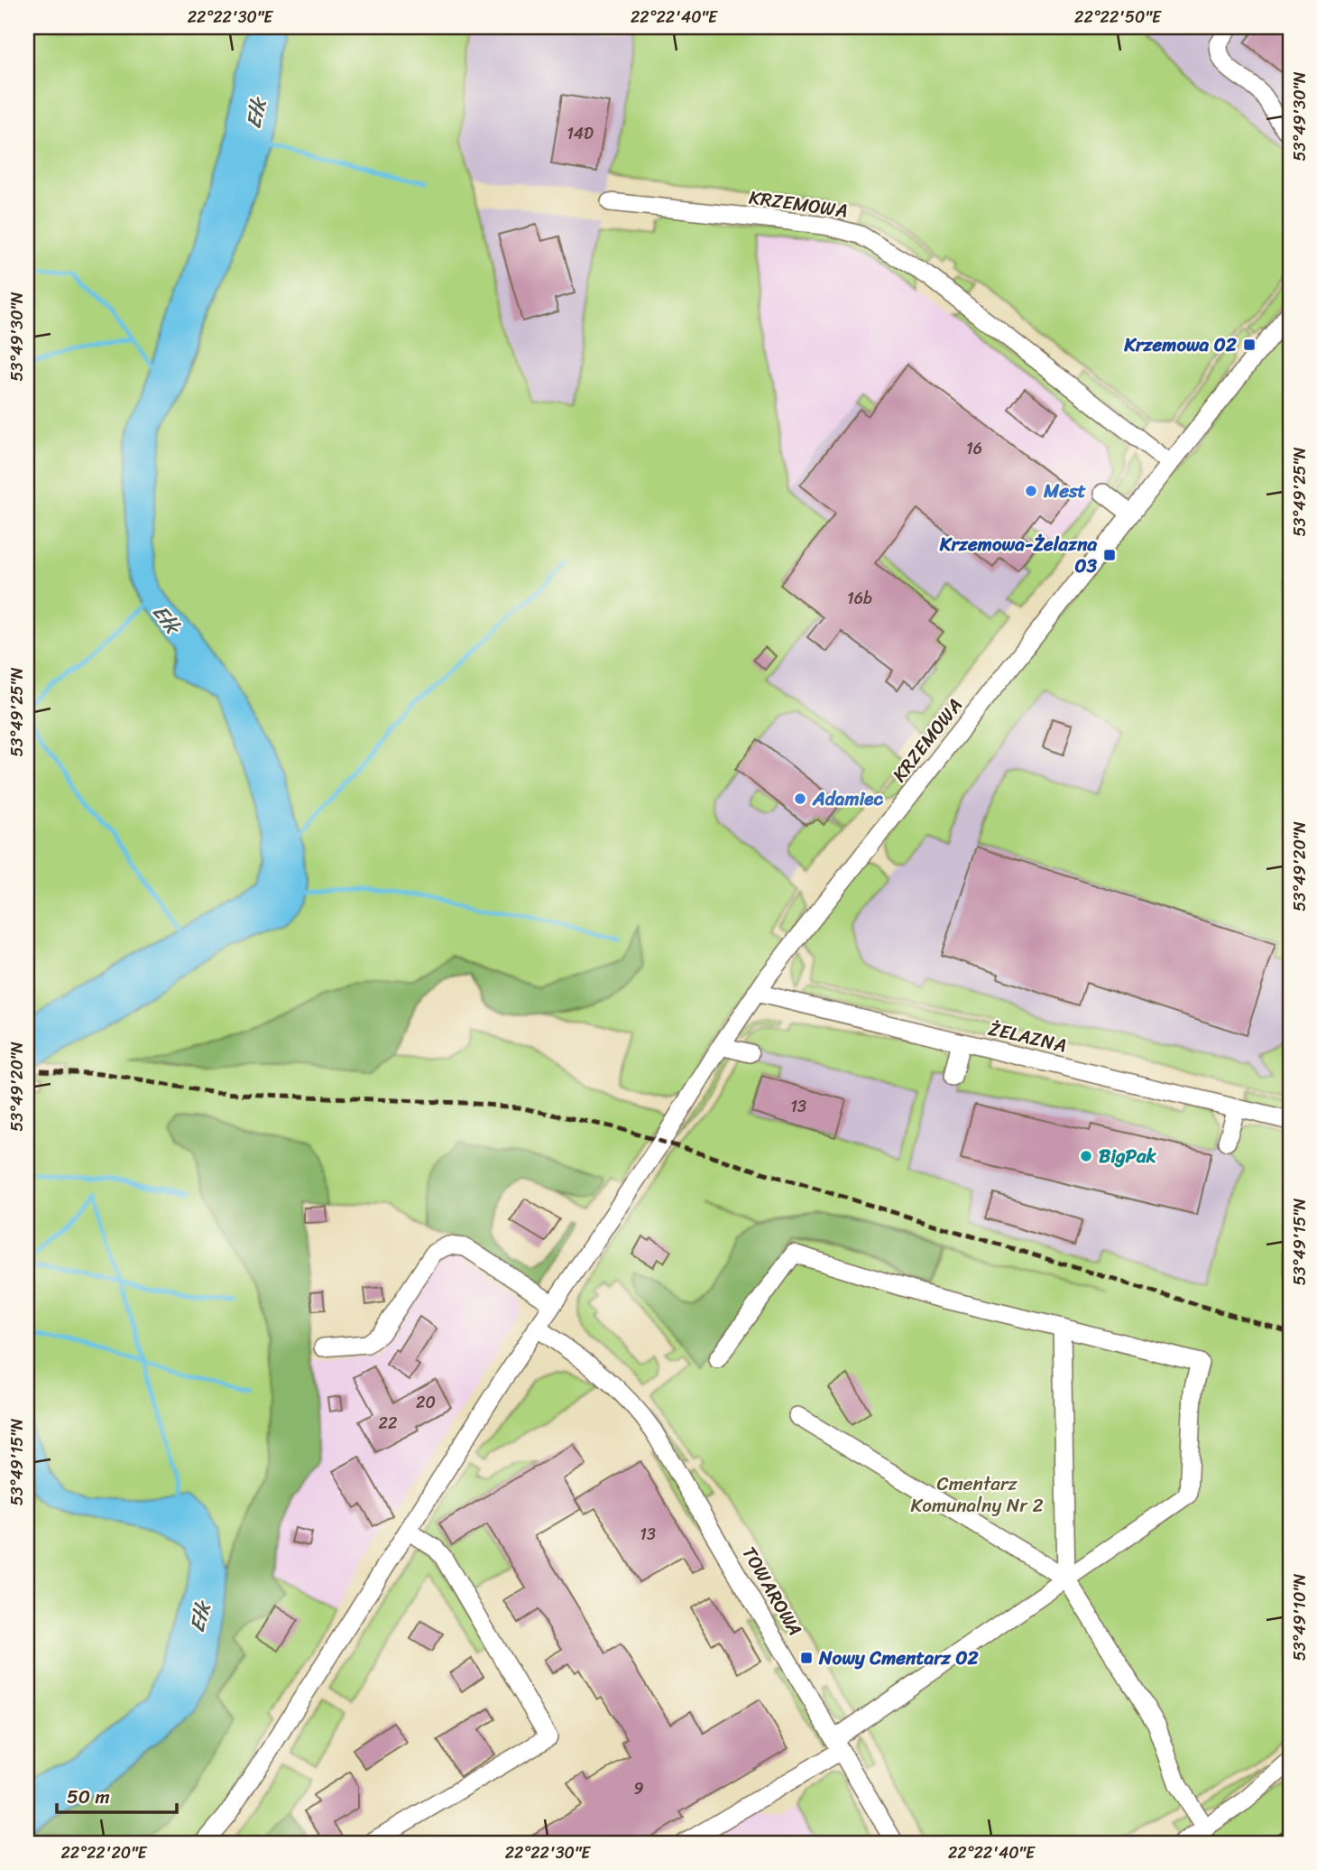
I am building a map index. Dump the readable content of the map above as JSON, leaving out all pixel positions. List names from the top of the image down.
{
  "streets": {
    "street": ["KRZEMOWA", "ŻELAZNA", "TOWAROWA"]
  },
  "crossings": [
    ["KRZEMOWA", "ŻELAZNA"]
  ],
  "water": ["Ełk"],
  "parks": ["Cmentarz Komunalny Nr 2"],
  "places": {
    "transit": ["Krzemowa 02", "Krzemowa-Żelazna 03", "Nowy Cmentarz 02"],
    "other": ["Mest", "Adamiec", "BigPak"]
  },
  "house_numbers": [
    "14D",
    "16",
    "16b",
    "13",
    "20",
    "22",
    "13",
    "9"
  ],
  "scale_bar": "50 m",
  "coordinates": [
    "22°22'30\"E",
    "22°22'40\"E",
    "22°22'50\"E",
    "53°49'30\"N",
    "53°49'25\"N",
    "53°49'20\"N",
    "53°49'15\"N",
    "53°49'10\"N",
    "22°22'20\"E"
  ]
}
